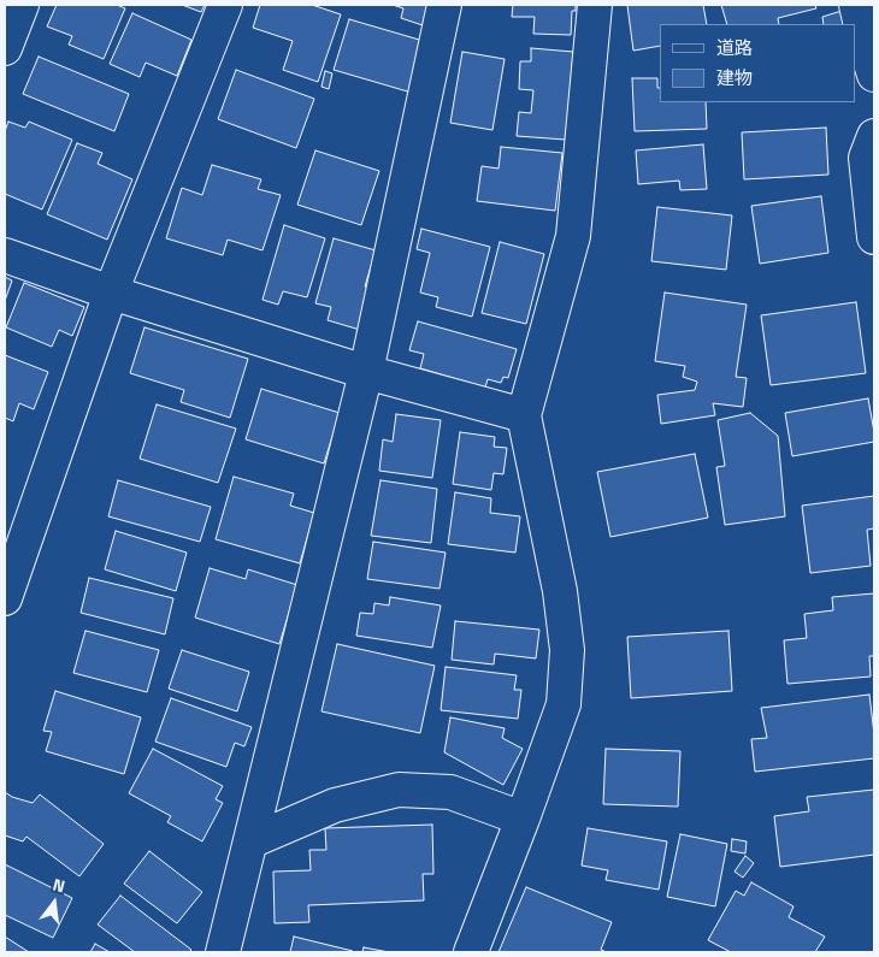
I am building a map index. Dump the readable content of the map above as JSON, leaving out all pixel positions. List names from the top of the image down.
{
  "legend": ["道路", "建物"],
  "north": "top"
}
